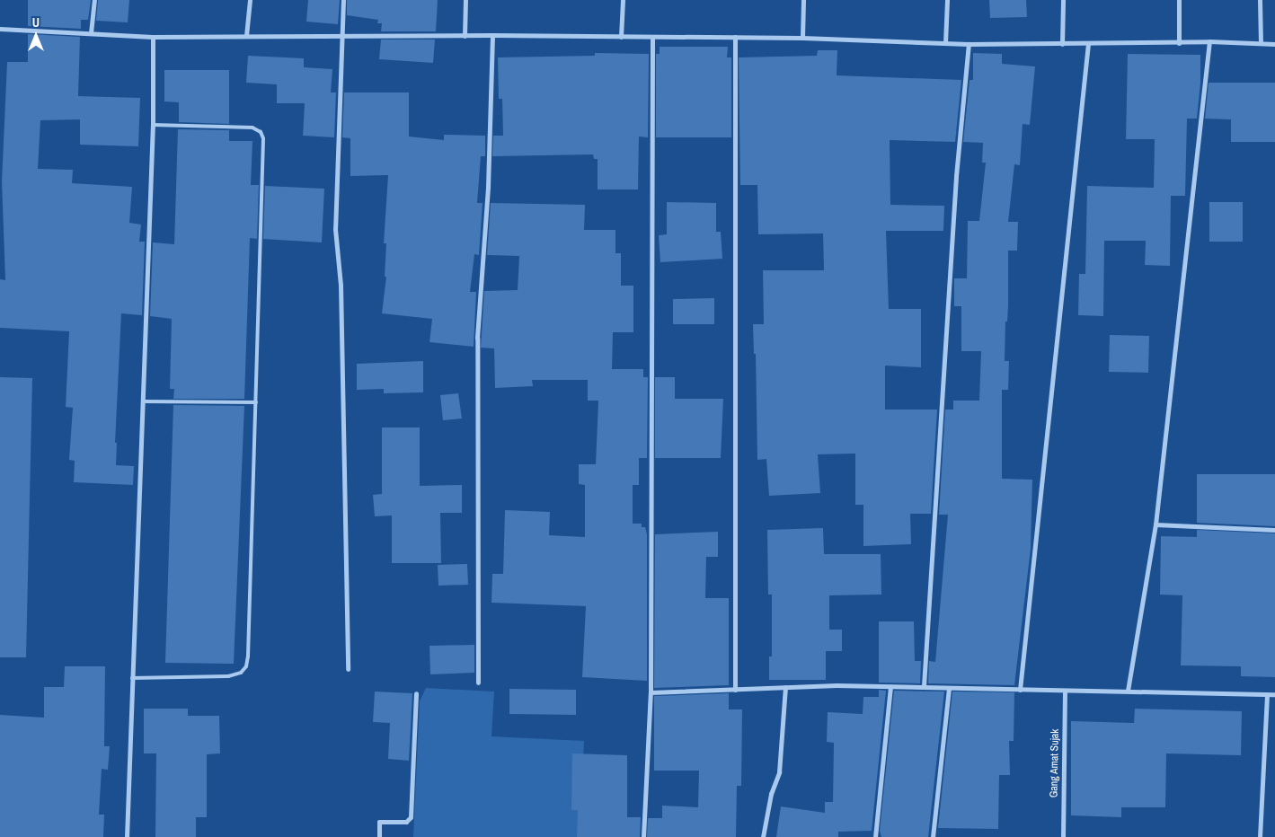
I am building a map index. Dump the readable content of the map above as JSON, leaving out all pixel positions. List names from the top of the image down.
{
  "streets": {
    "street": ["Gang Amat Sujak"]
  },
  "north": "top"
}
